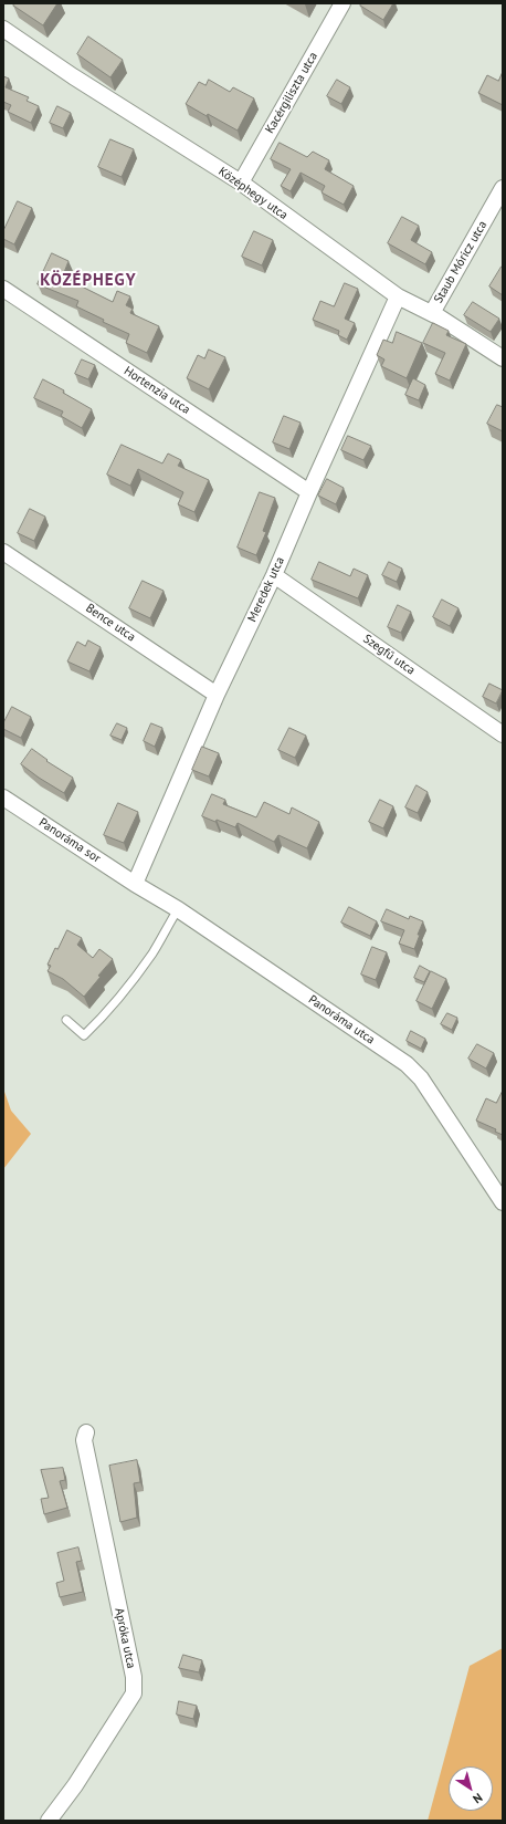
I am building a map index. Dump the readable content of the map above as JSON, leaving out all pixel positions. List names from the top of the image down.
{
  "streets": {
    "street": [
      "Kacérgiliszta utca",
      "Középhegy utca",
      "Staub Móricz utca",
      "Hortenzia utca",
      "Meredek utca",
      "Bence utca",
      "Szegfű utca",
      "Panoráma sor",
      "Panoráma utca",
      "Apróka utca"
    ]
  },
  "crossings": [
    ["Kacérgiliszta utca", "Középhegy utca"],
    ["Középhegy utca", "Staub Móricz utca"],
    ["Középhegy utca", "Meredek utca"],
    ["Hortenzia utca", "Meredek utca"],
    ["Meredek utca", "Bence utca"],
    ["Meredek utca", "Szegfű utca"],
    ["Meredek utca", "Panoráma sor"],
    ["Meredek utca", "Panoráma utca"],
    ["Panoráma sor", "Panoráma utca"]
  ],
  "districts": ["KÖZÉPHEGY"],
  "north": "bottom right"
}
